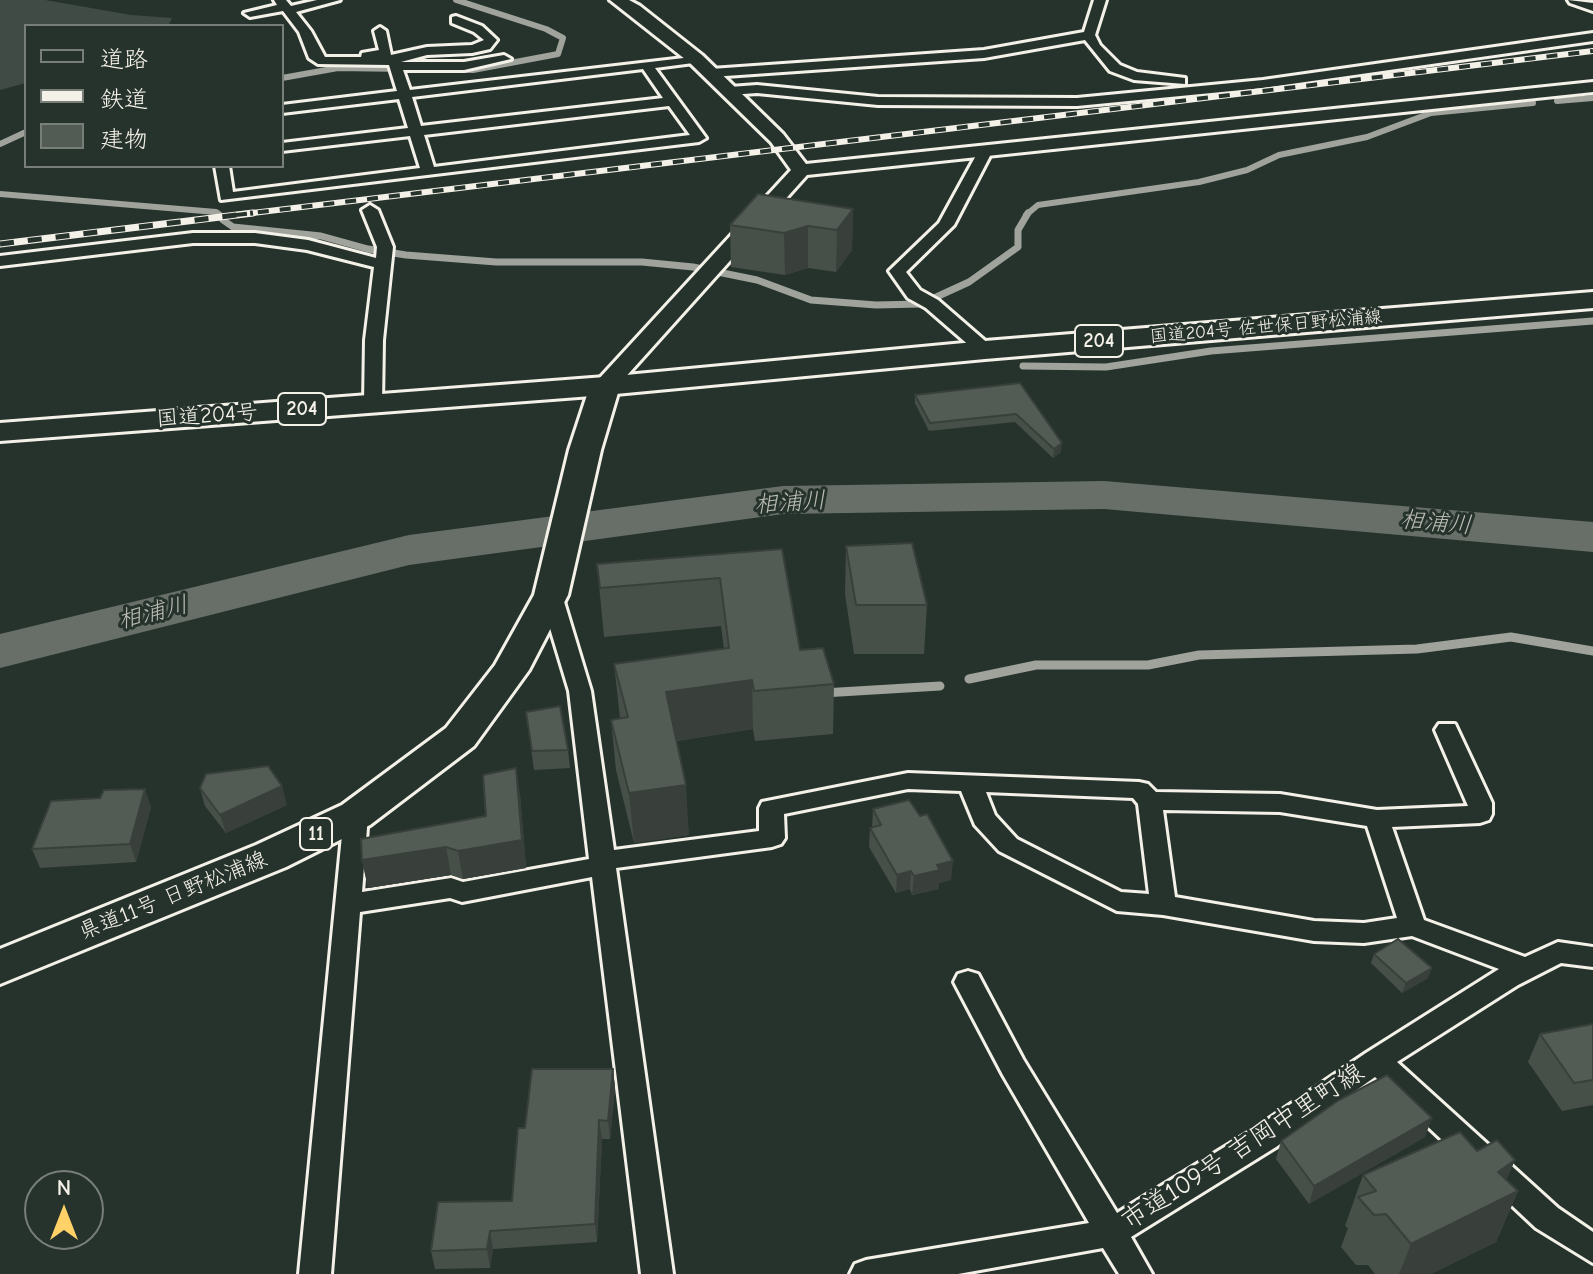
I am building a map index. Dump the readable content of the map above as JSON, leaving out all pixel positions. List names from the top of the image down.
{
  "streets": {
    "main road": [
      "国道204号 佐世保日野松浦線",
      "204",
      "国道204号",
      "11",
      "県道11号 日野松浦線"
    ],
    "street": ["市道109号 吉岡中里町線"]
  },
  "crossings": [
    ["国道204号 佐世保日野松浦線", "国道204号"],
    ["国道204号 佐世保日野松浦線", "県道11号 日野松浦線"],
    ["国道204号", "県道11号 日野松浦線"]
  ],
  "water": ["相浦川"],
  "legend": ["道路", "鉄道", "建物"],
  "north": "top"
}
